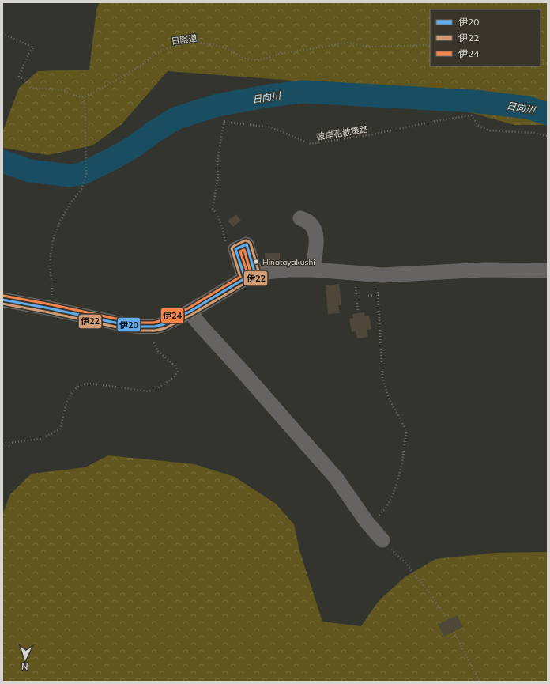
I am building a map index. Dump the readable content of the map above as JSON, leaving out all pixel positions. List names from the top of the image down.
{
  "streets": {
    "path": ["日陰道", "彼岸花散策路"]
  },
  "water": ["日向川"],
  "places": ["Hinatayakushi"],
  "lines": ["transit line 伊22", "transit line 伊20", "transit line 伊24"],
  "legend": ["伊20", "伊22", "伊24"],
  "north": "bottom"
}
